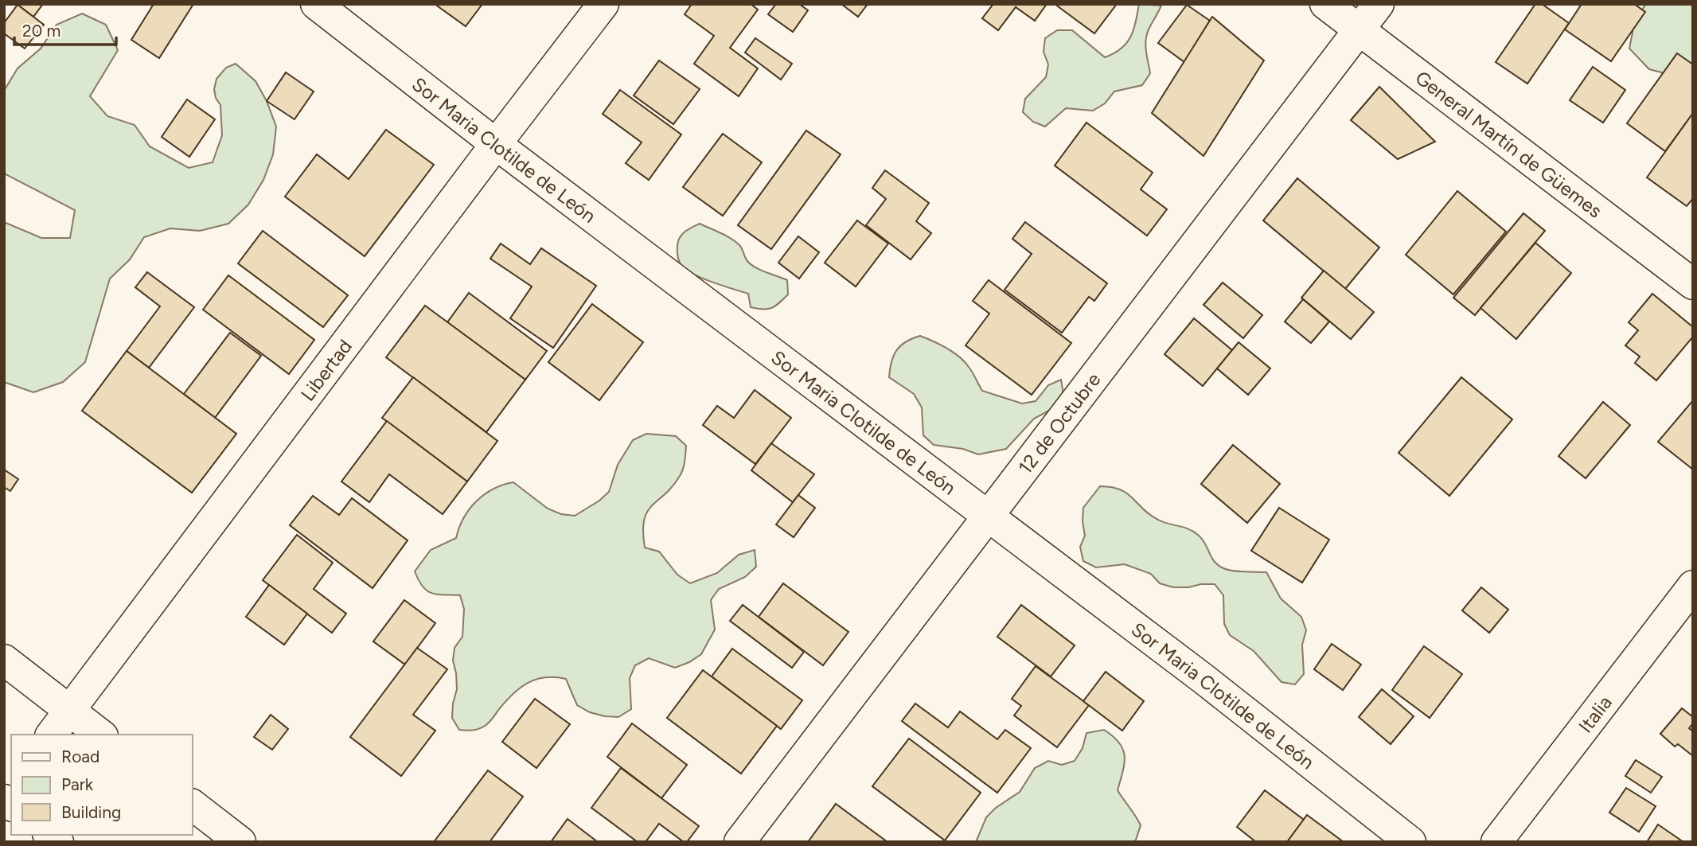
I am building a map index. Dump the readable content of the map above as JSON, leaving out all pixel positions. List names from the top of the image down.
{
  "streets": {
    "street": [
      "General Martín de Güemes",
      "Sor Maria Clotilde de León",
      "Libertad",
      "12 de Octubre",
      "Italia"
    ]
  },
  "crossings": [
    ["General Martín de Güemes", "12 de Octubre"],
    ["Sor Maria Clotilde de León", "Libertad"],
    ["Sor Maria Clotilde de León", "12 de Octubre"]
  ],
  "legend": ["Road", "Park", "Building"],
  "scale_bar": "20 m"
}
